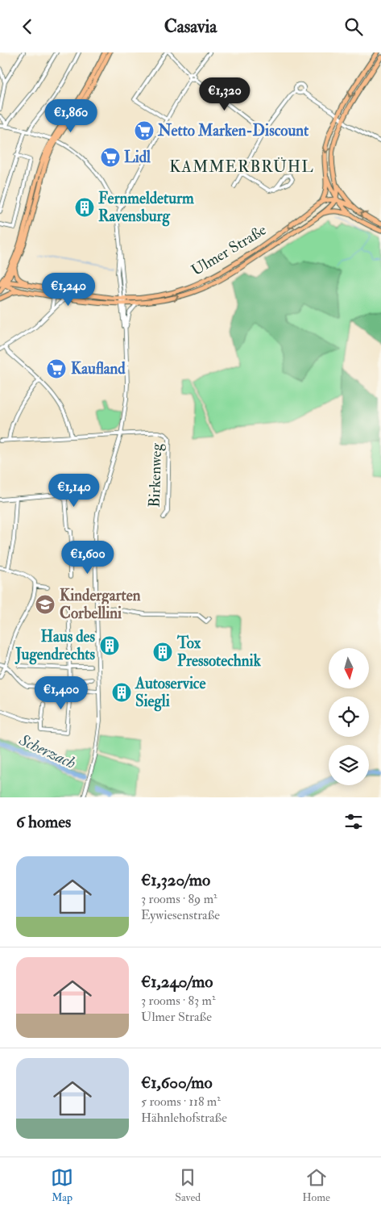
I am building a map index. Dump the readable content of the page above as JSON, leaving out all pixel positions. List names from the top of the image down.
{
  "streets": {
    "main road": ["Ulmer Straße"],
    "street": ["Birkenweg"]
  },
  "districts": ["KAMMERBRÜHL"],
  "water": ["Scherzach"],
  "places": {
    "supermarket": ["Netto Marken-Discount", "Lidl", "Kaufland"],
    "building": [
      "Fernmeldeturm Ravensburg",
      "Haus des Jugendrechts",
      "Tox Pressotechnik",
      "Autoservice Siegli"
    ],
    "school or university": ["Kindergarten Corbellini"]
  },
  "north": "bottom",
  "page": {
    "header": "Casavia",
    "price": [
      "€1,320",
      "€1,860",
      "€1,240",
      "€1,140",
      "€1,600",
      "€1,400"
    ],
    "heading": "6 homes",
    "list": [
      {
        "name": "€1,320/mo",
        "note": "3 rooms · 89 m² · Eywiesenstraße"
      },
      {
        "name": "€1,240/mo",
        "note": "3 rooms · 83 m² · Ulmer Straße"
      },
      {
        "name": "€1,600/mo",
        "note": "5 rooms · 118 m² · Hähnlehofstraße"
      }
    ],
    "tabs": ["Map", "Saved", "Home"]
  }
}
